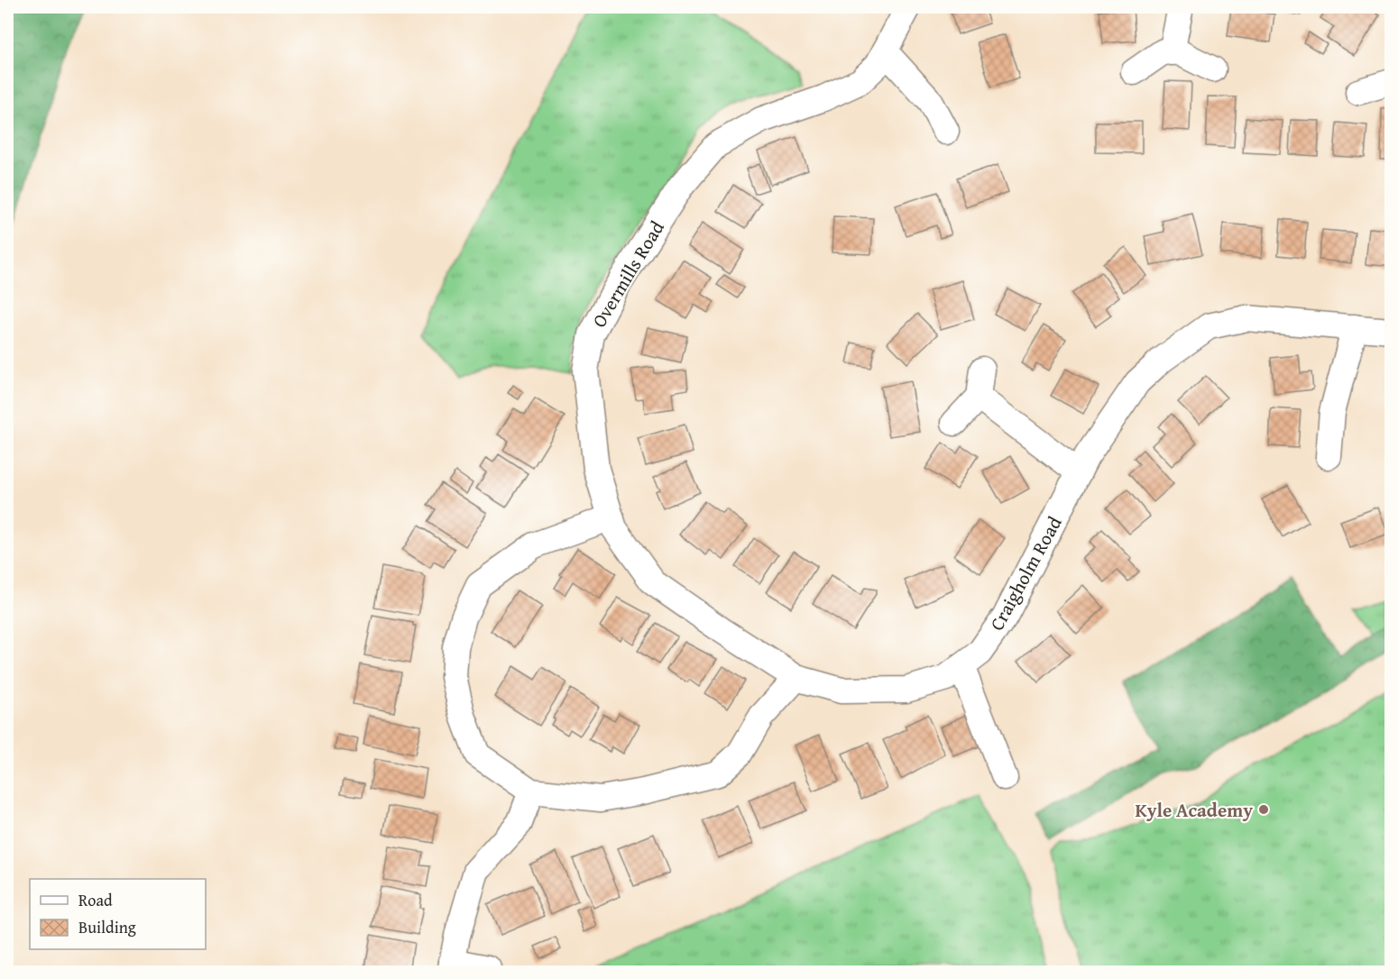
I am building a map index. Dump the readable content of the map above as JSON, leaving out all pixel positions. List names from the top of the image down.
{
  "streets": {
    "street": ["Overmills Road", "Craigholm Road"]
  },
  "crossings": [
    ["Overmills Road", "Craigholm Road"]
  ],
  "places": ["Kyle Academy"],
  "legend": ["Road", "Building"]
}
